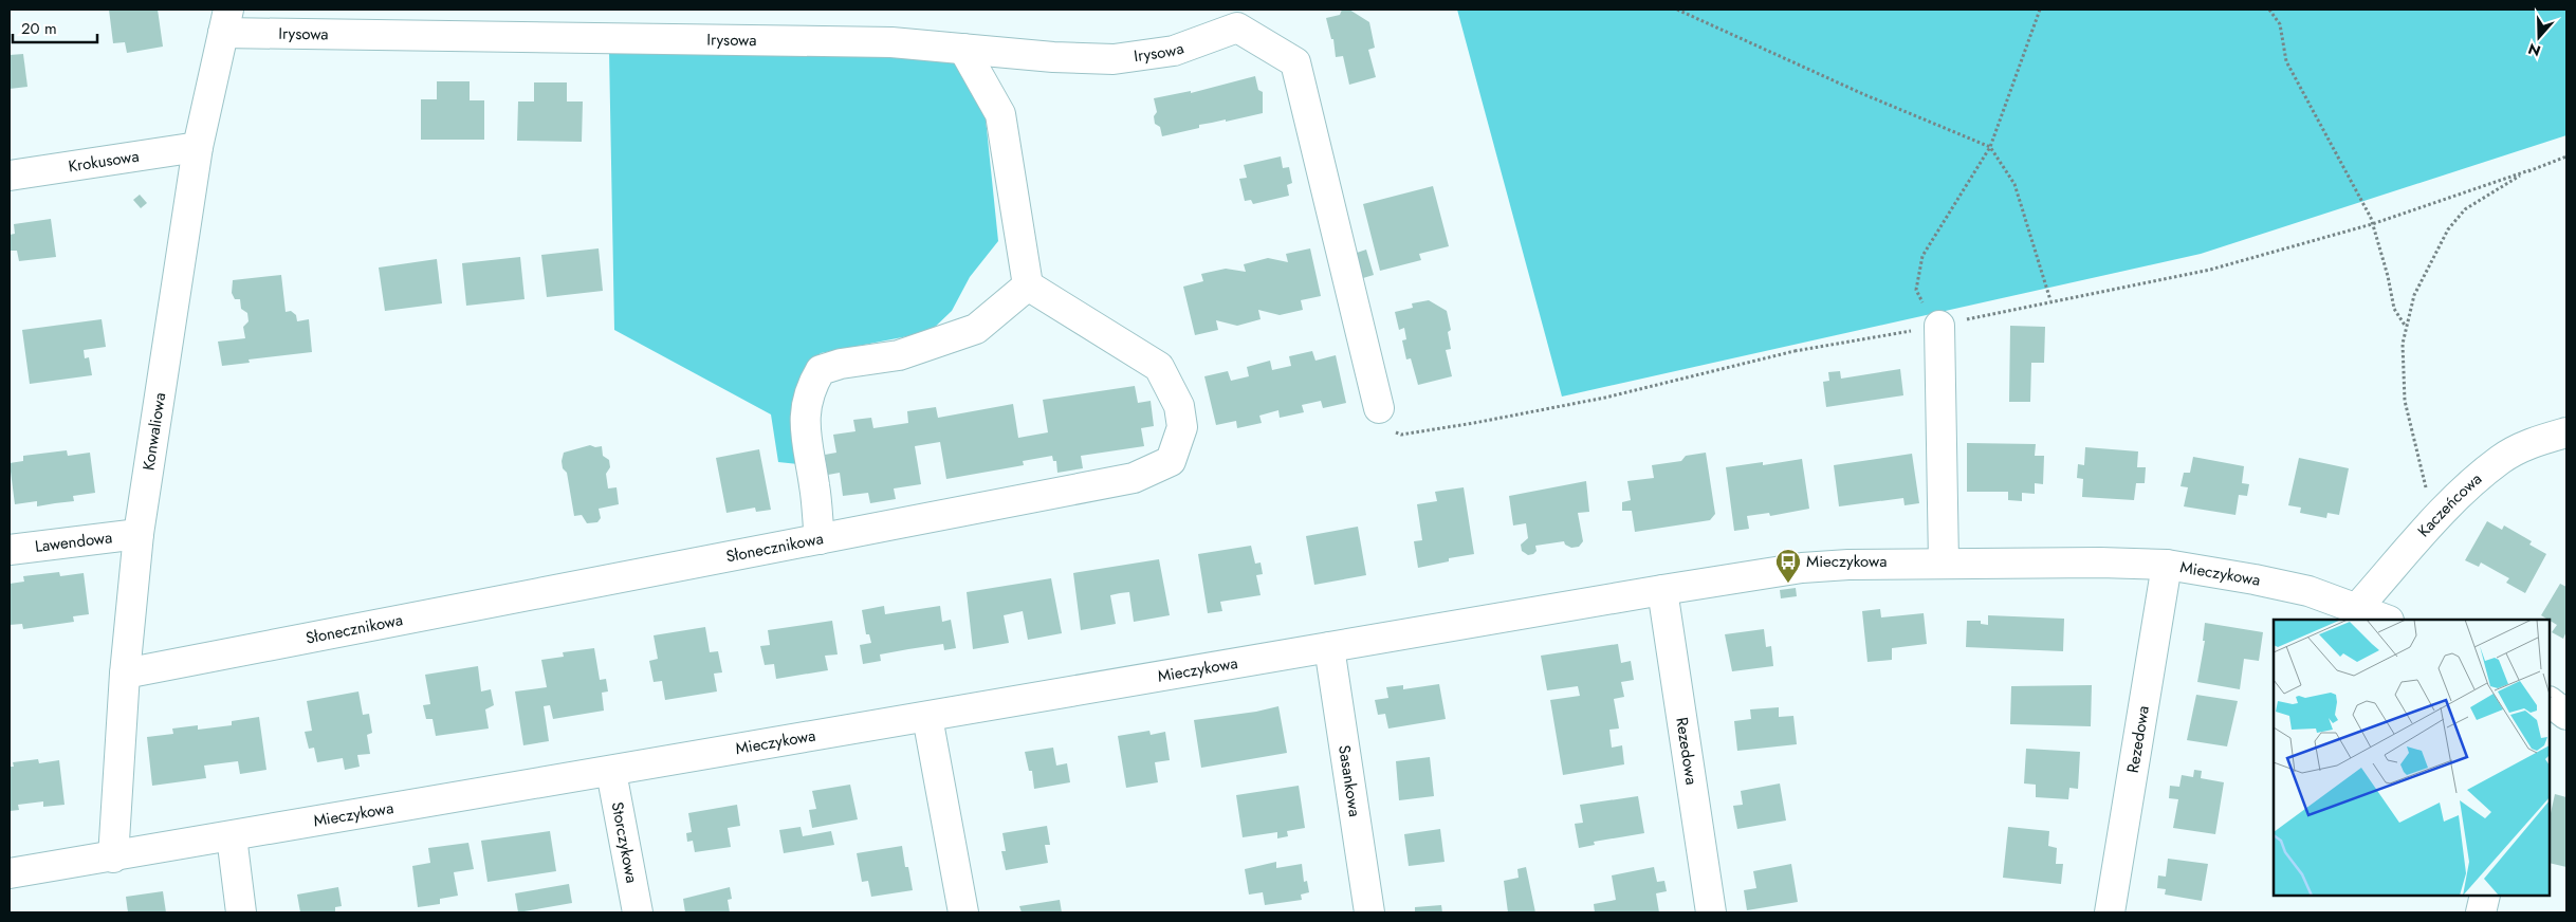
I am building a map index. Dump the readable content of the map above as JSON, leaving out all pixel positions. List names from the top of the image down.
{
  "streets": {
    "street": [
      "Irysowa",
      "Krokusowa",
      "Konwaliowa",
      "Kaczeńcowa",
      "Lawendowa",
      "Słonecznikowa",
      "Mieczykowa",
      "Rezedowa",
      "Sasankowa",
      "Storczykowa"
    ]
  },
  "crossings": [
    ["Irysowa", "Konwaliowa"],
    ["Krokusowa", "Konwaliowa"],
    ["Konwaliowa", "Lawendowa"],
    ["Konwaliowa", "Słonecznikowa"],
    ["Konwaliowa", "Mieczykowa"],
    ["Kaczeńcowa", "Mieczykowa"],
    ["Mieczykowa", "Rezedowa"],
    ["Mieczykowa", "Sasankowa"],
    ["Mieczykowa", "Storczykowa"]
  ],
  "places": {
    "bus stop": ["Mieczykowa"]
  },
  "scale_bar": "20 m",
  "north": "bottom"
}
